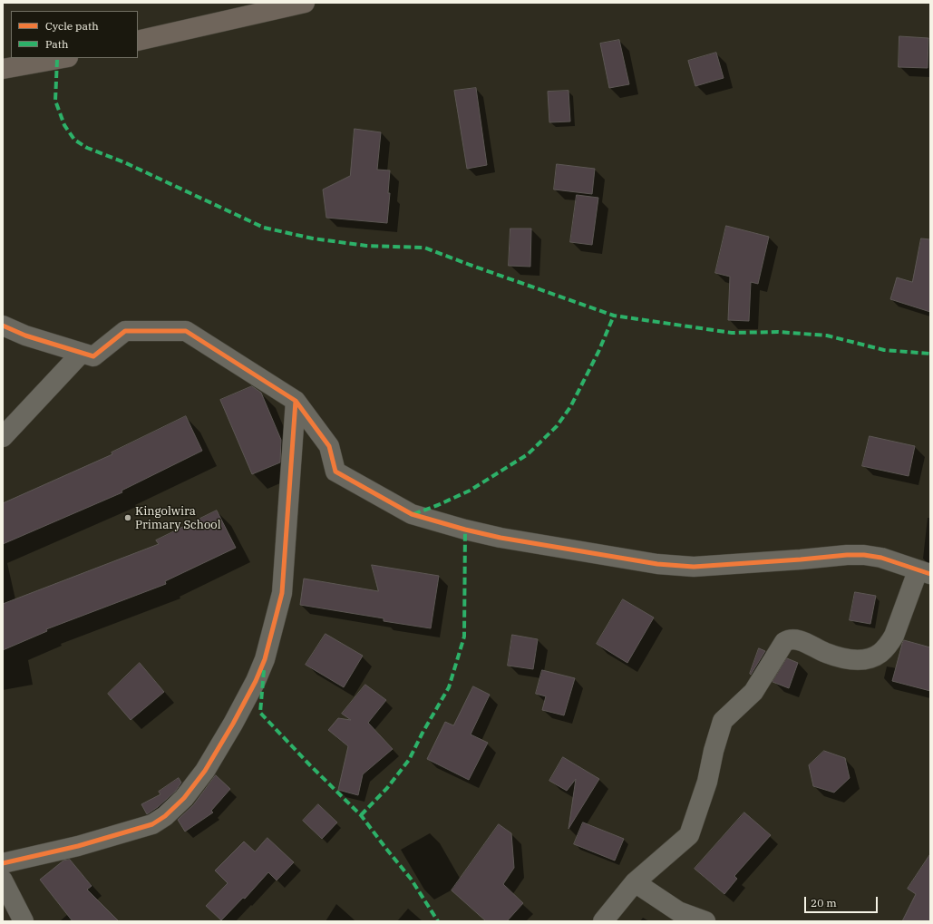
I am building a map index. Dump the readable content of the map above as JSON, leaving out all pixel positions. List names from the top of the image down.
{
  "places": ["Kingolwira Primary School"],
  "legend": ["Cycle path", "Path"],
  "scale_bar": "20 m"
}
